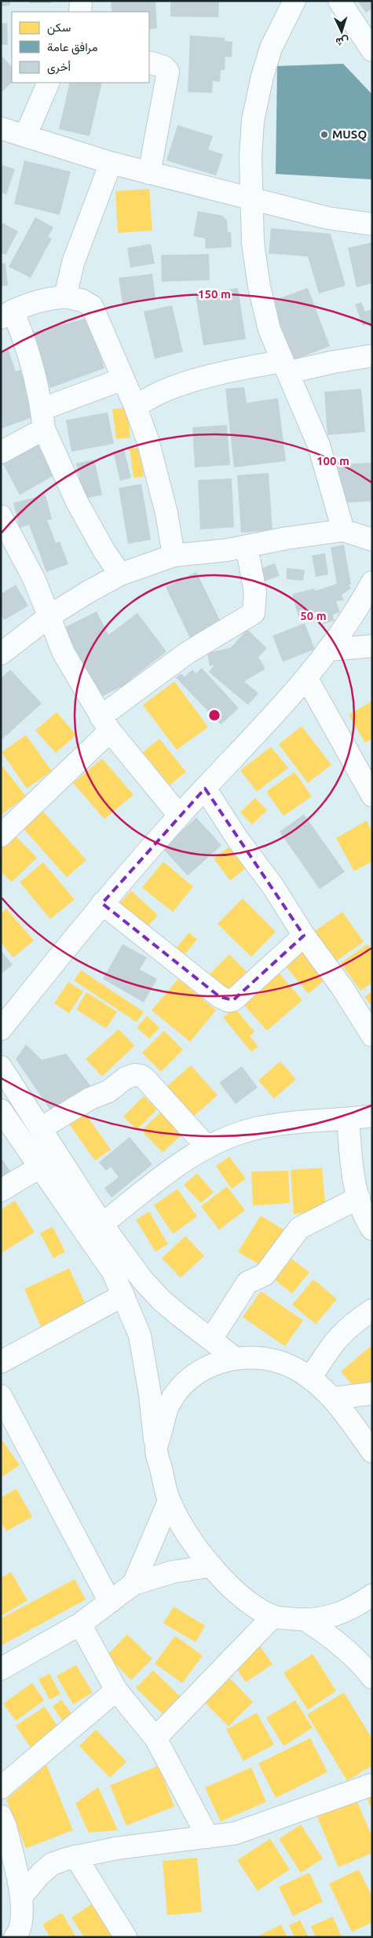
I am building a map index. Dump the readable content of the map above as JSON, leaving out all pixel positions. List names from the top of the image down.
{
  "places": ["MUSQ"],
  "legend": ["سكن", "مرافق عامة", "أخرى"],
  "north": "bottom",
  "rings": ["150 m", "100 m", "50 m"]
}
